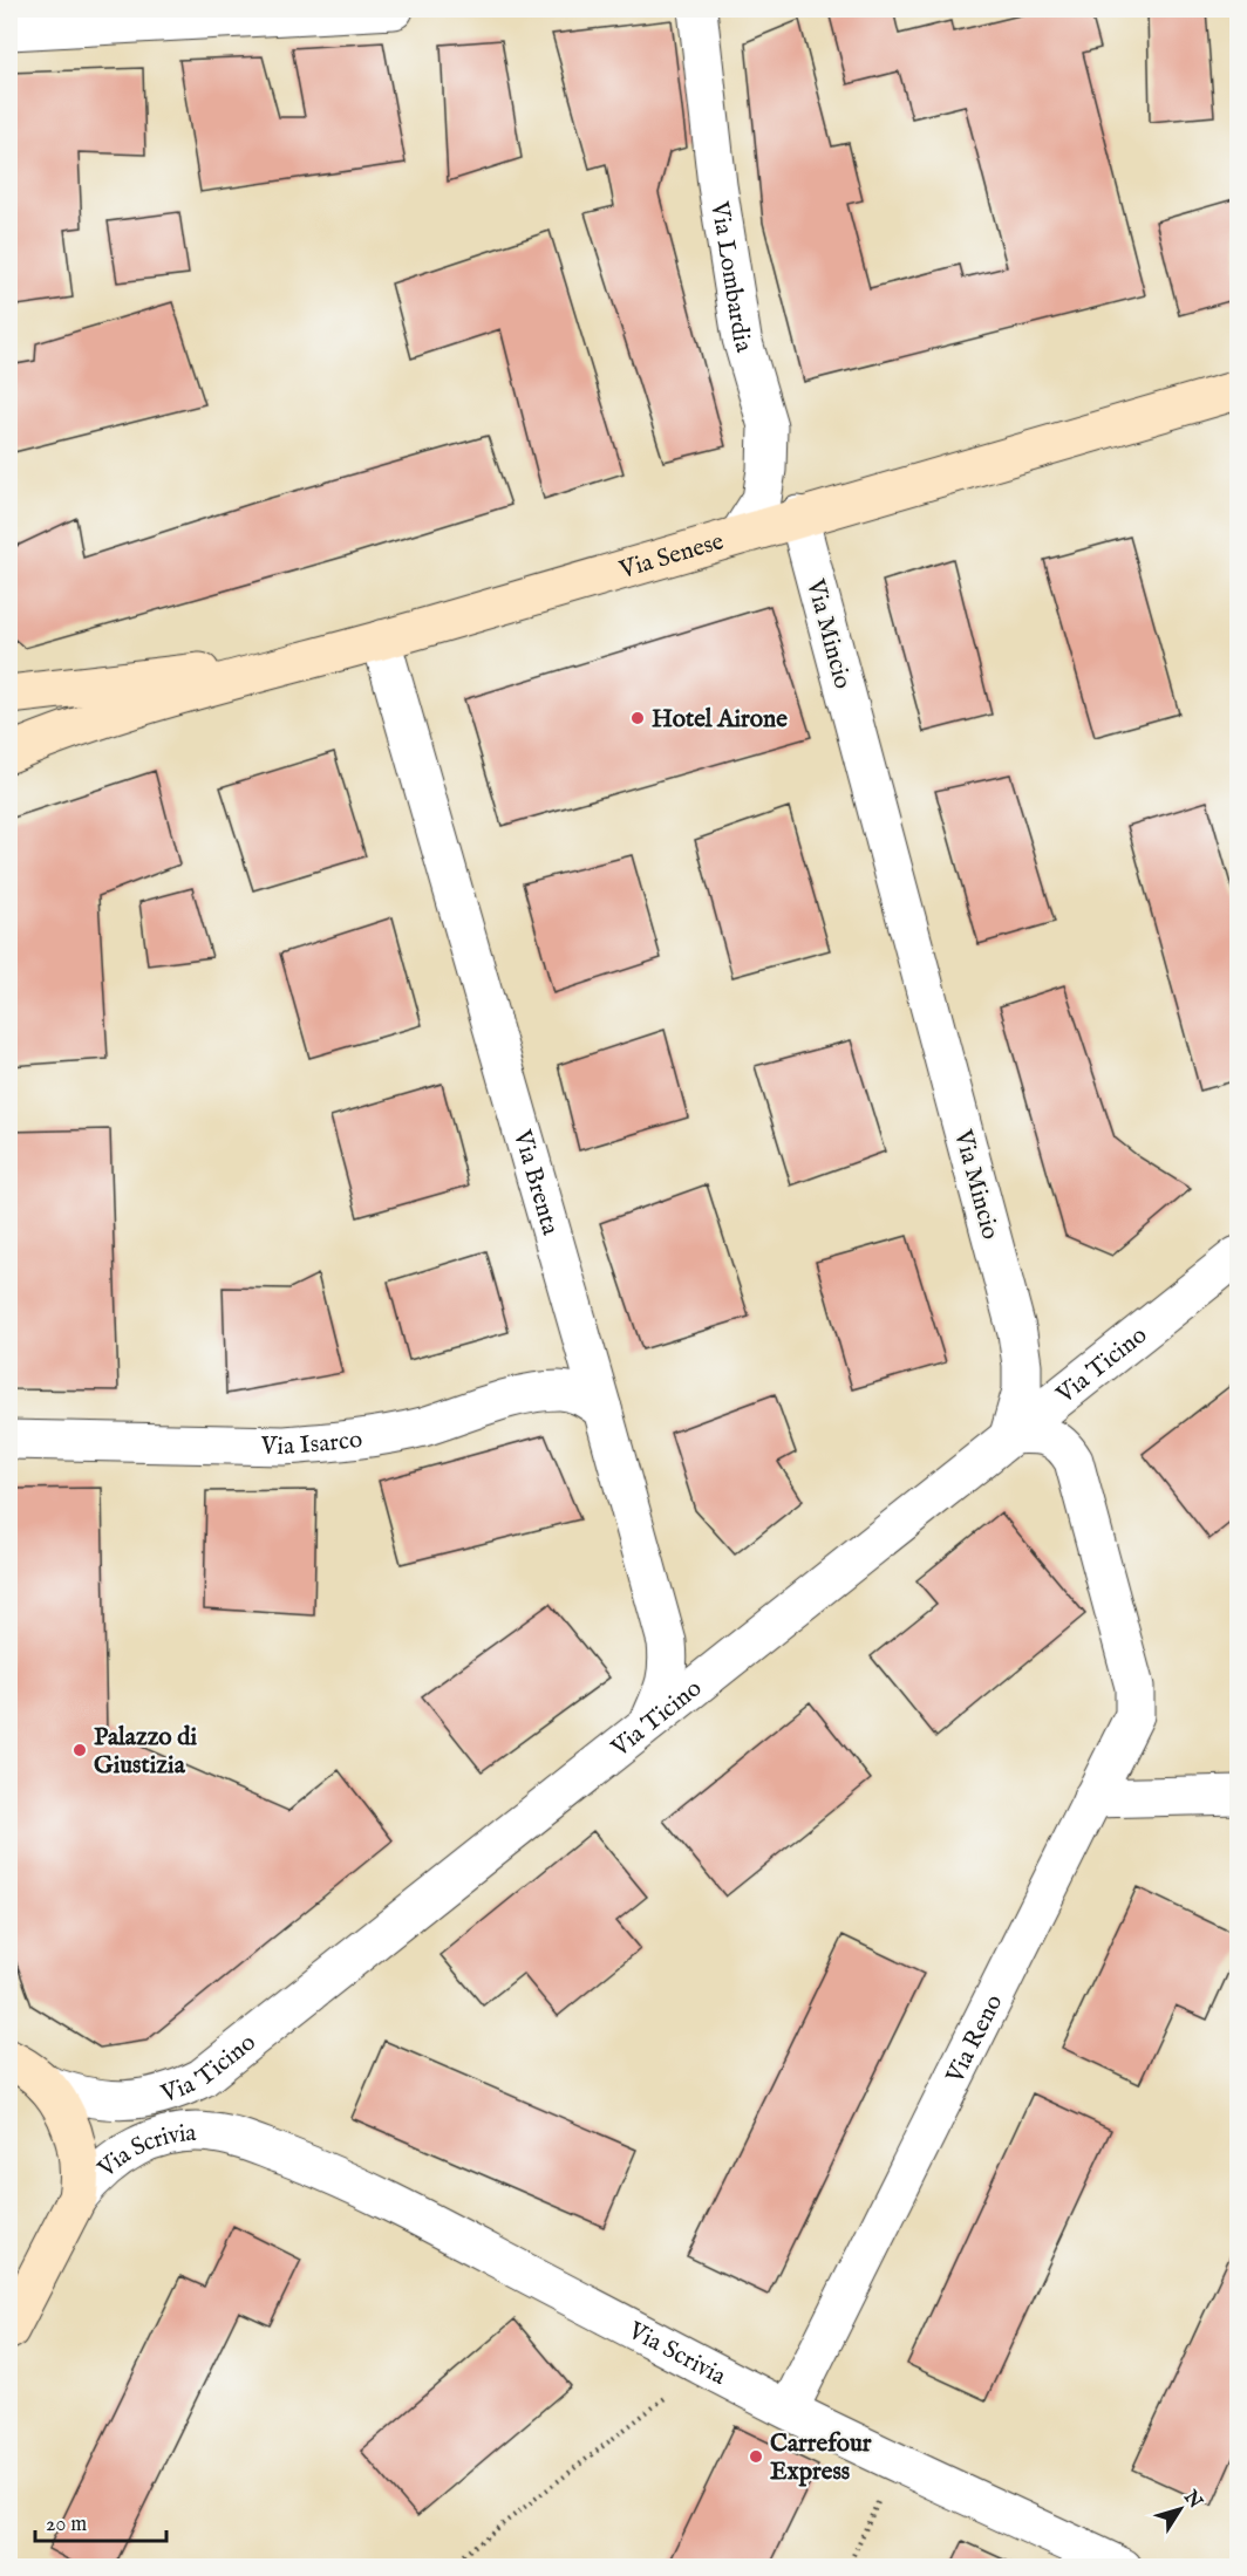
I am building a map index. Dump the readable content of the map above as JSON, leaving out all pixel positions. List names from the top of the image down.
{
  "streets": {
    "main road": ["Via Senese"],
    "street": [
      "Via Lombardia",
      "Via Mincio",
      "Via Brenta",
      "Via Ticino",
      "Via Isarco",
      "Via Reno",
      "Via Scrivia"
    ]
  },
  "crossings": [
    ["Via Lombardia", "Via Senese"],
    ["Via Senese", "Via Mincio"],
    ["Via Senese", "Via Brenta"],
    ["Via Mincio", "Via Ticino"],
    ["Via Brenta", "Via Ticino"],
    ["Via Brenta", "Via Isarco"],
    ["Via Ticino", "Via Scrivia"],
    ["Via Reno", "Via Scrivia"]
  ],
  "places": ["Hotel Airone", "Palazzo di Giustizia", "Carrefour Express"],
  "scale_bar": "20 m",
  "north": "top right"
}
